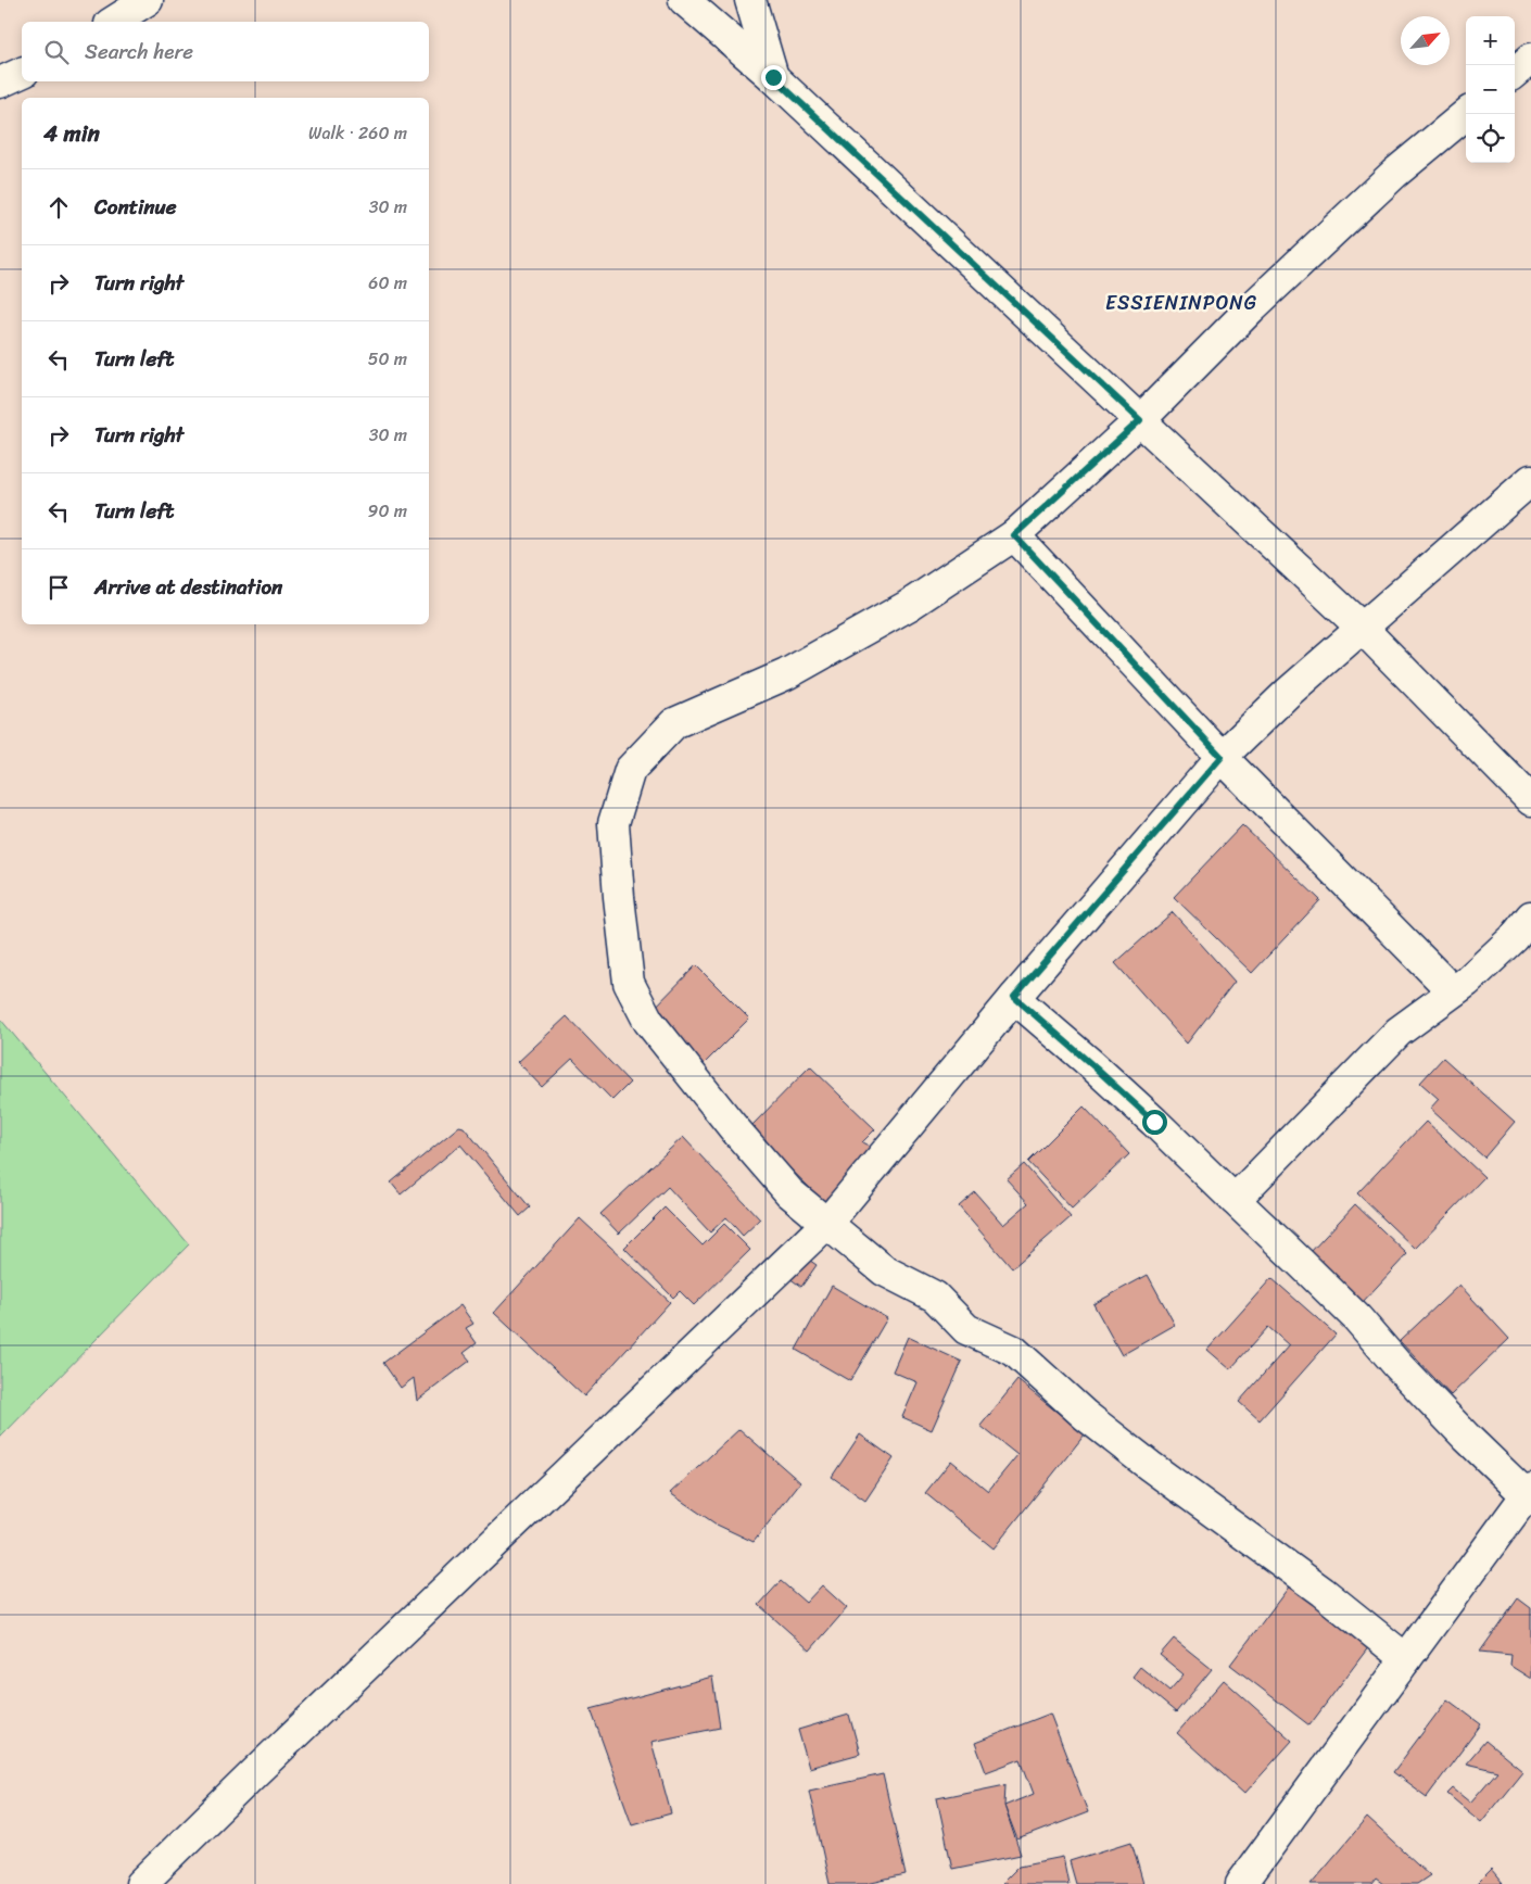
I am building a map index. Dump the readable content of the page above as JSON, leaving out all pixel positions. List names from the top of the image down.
{
  "districts": ["ESSIENINPONG"],
  "north": "top right",
  "page": {
    "map_buttons": ["+", "−"],
    "search": "Search here",
    "heading": ["4 min", "Walk · 260 m"],
    "list": [
      ["Continue", "30 m"],
      ["Turn right", "60 m"],
      ["Turn left", "50 m"],
      ["Turn right", "30 m"],
      ["Turn left", "90 m"],
      "Arrive at destination"
    ]
  }
}
